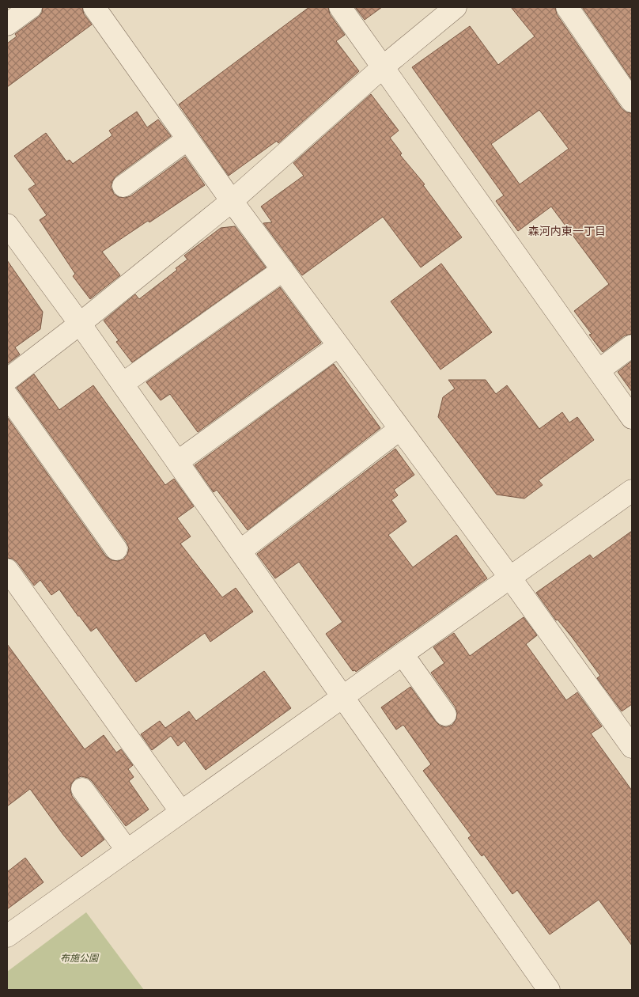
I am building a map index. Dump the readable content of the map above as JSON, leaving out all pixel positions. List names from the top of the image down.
{
  "districts": ["森河内東一丁目"],
  "parks": ["布施公園"]
}
